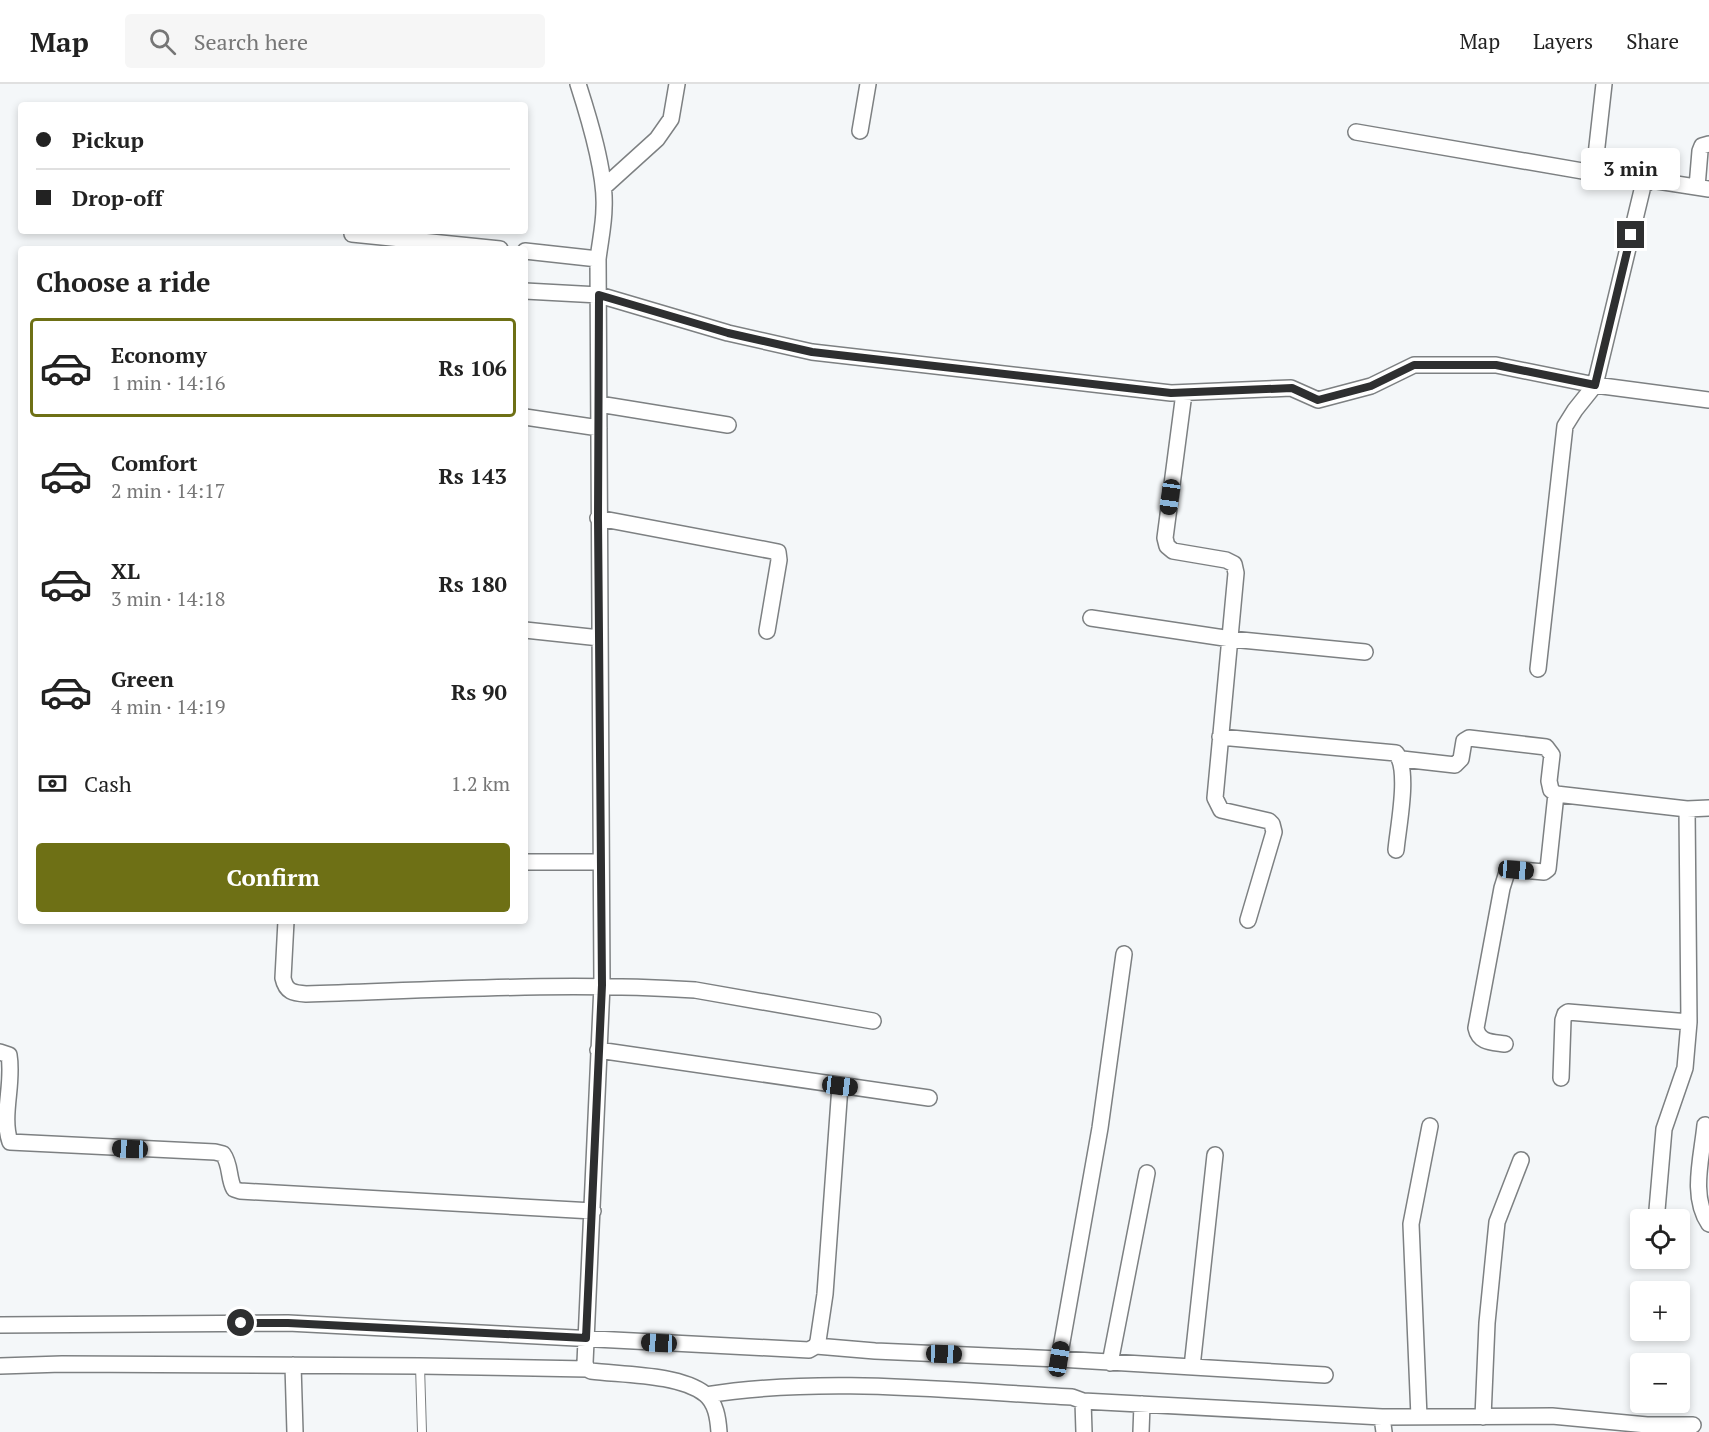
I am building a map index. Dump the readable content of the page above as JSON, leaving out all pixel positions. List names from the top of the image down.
{
  "page": {
    "header": "Map",
    "search": "Search here",
    "nav": ["Map", "Layers", "Share"],
    "banner": ["Pickup", "Drop-off"],
    "bubble": "3 min",
    "heading": "Choose a ride",
    "list": [
      {
        "name": "Economy",
        "note": "1 min · 14:16",
        "value": "Rs 106"
      },
      {
        "name": "Comfort",
        "note": "2 min · 14:17",
        "value": "Rs 143"
      },
      {
        "name": "XL",
        "note": "3 min · 14:18",
        "value": "Rs 180"
      },
      {
        "name": "Green",
        "note": "4 min · 14:19",
        "value": "Rs 90"
      }
    ],
    "pay": ["Cash", "1.2 km"],
    "buttons": "Confirm",
    "map_buttons": ["+", "−"]
  }
}
